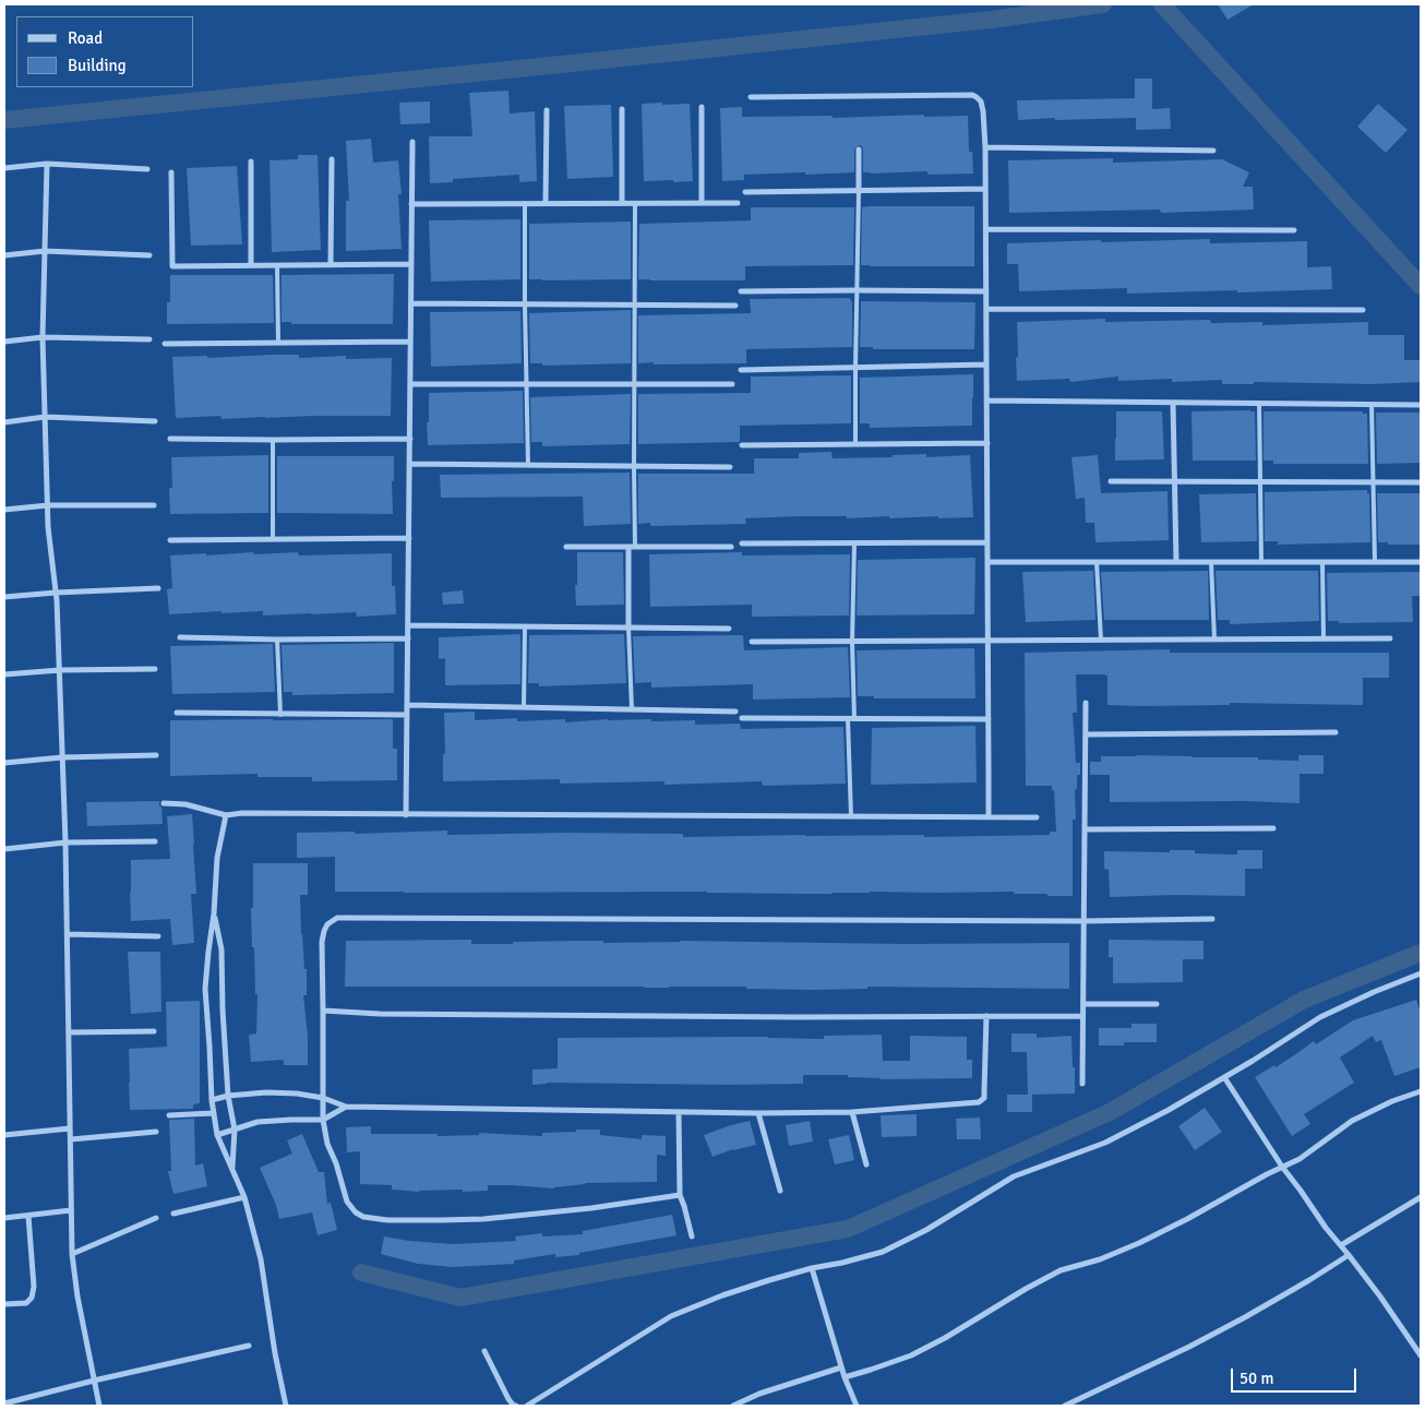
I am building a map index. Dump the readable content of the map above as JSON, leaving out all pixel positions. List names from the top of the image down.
{
  "legend": ["Road", "Building"],
  "scale_bar": "50 m"
}
